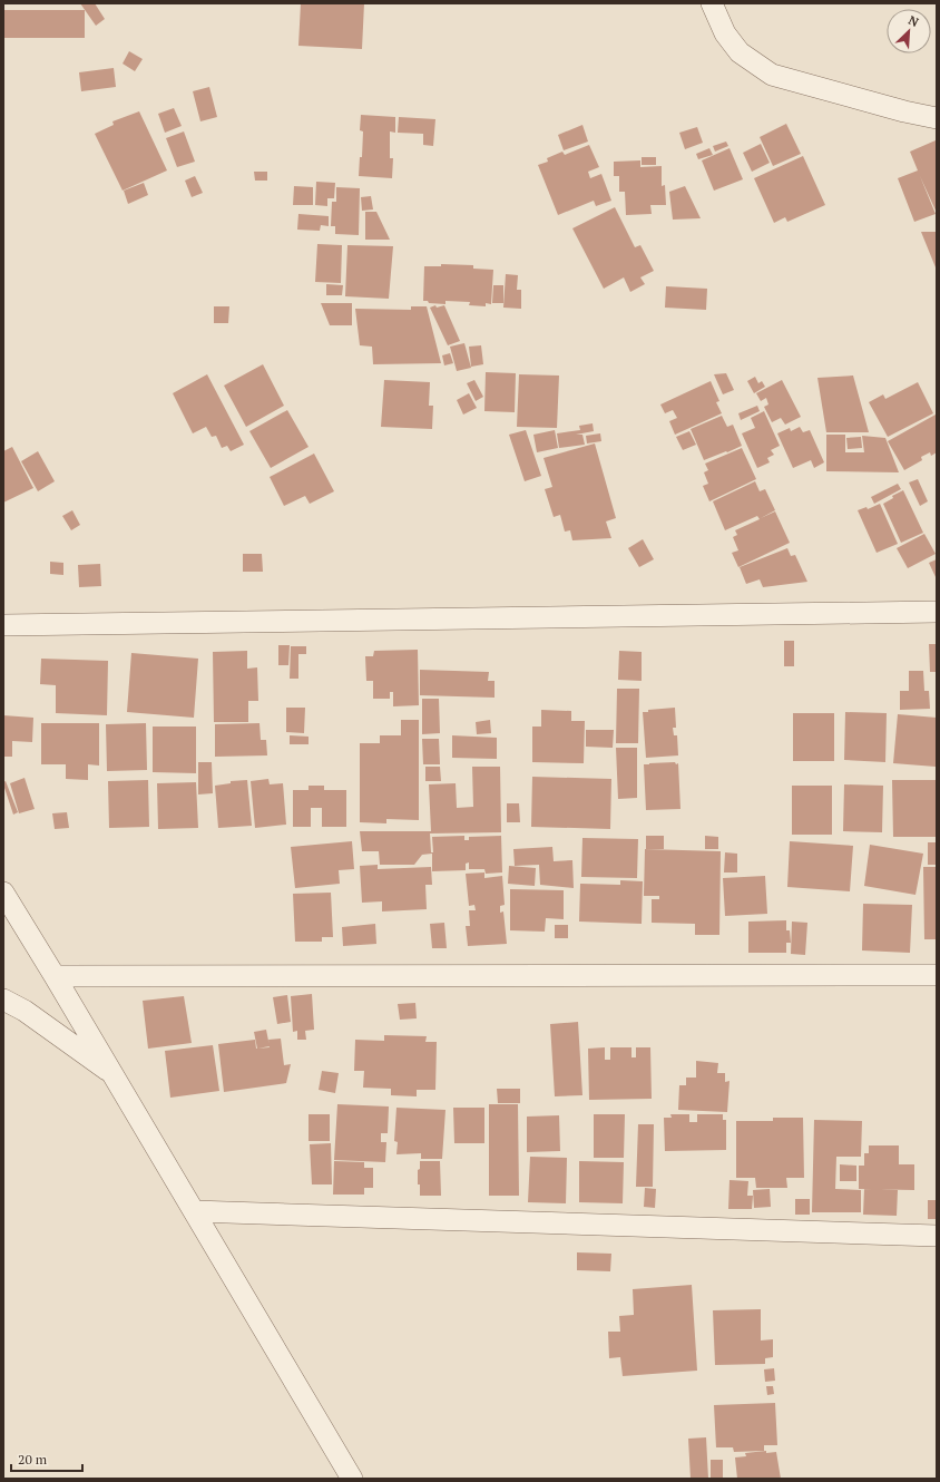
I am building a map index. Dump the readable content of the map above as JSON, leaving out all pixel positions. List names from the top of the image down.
{
  "scale_bar": "20 m",
  "north": "top right"
}
